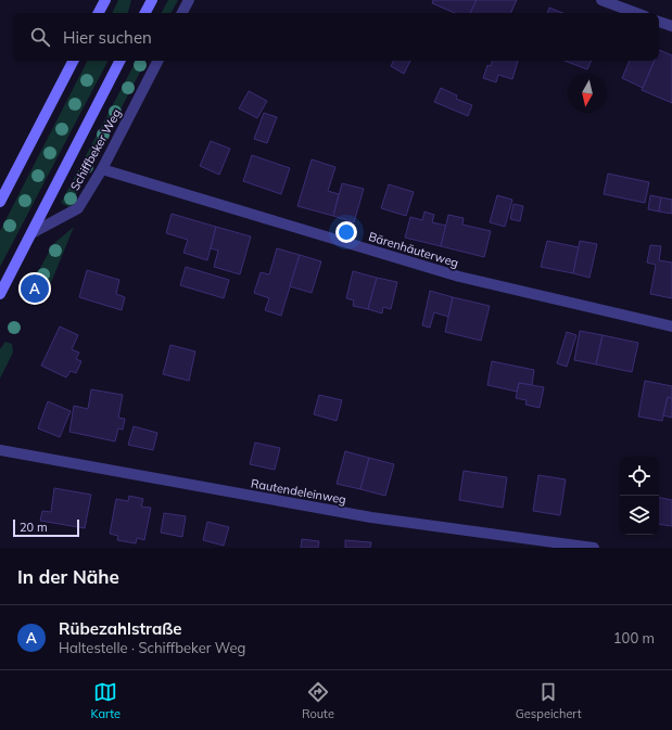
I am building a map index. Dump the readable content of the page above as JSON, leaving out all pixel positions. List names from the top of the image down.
{
  "streets": {
    "main road": ["Schiffbeker Weg"],
    "street": ["Bärenhäuterweg", "Rautendeleinweg"]
  },
  "crossings": [
    ["Schiffbeker Weg", "Bärenhäuterweg"]
  ],
  "scale_bar": "20 m",
  "north": "bottom",
  "page": {
    "search": "Hier suchen",
    "pins": "A",
    "scale": "20 m",
    "heading": "In der Nähe",
    "list": [
      {
        "mark": "A",
        "name": "Rübezahlstraße",
        "note": "Haltestelle · Schiffbeker Weg",
        "value": "100 m"
      }
    ],
    "nav": ["Karte", "Route", "Gespeichert"]
  }
}
